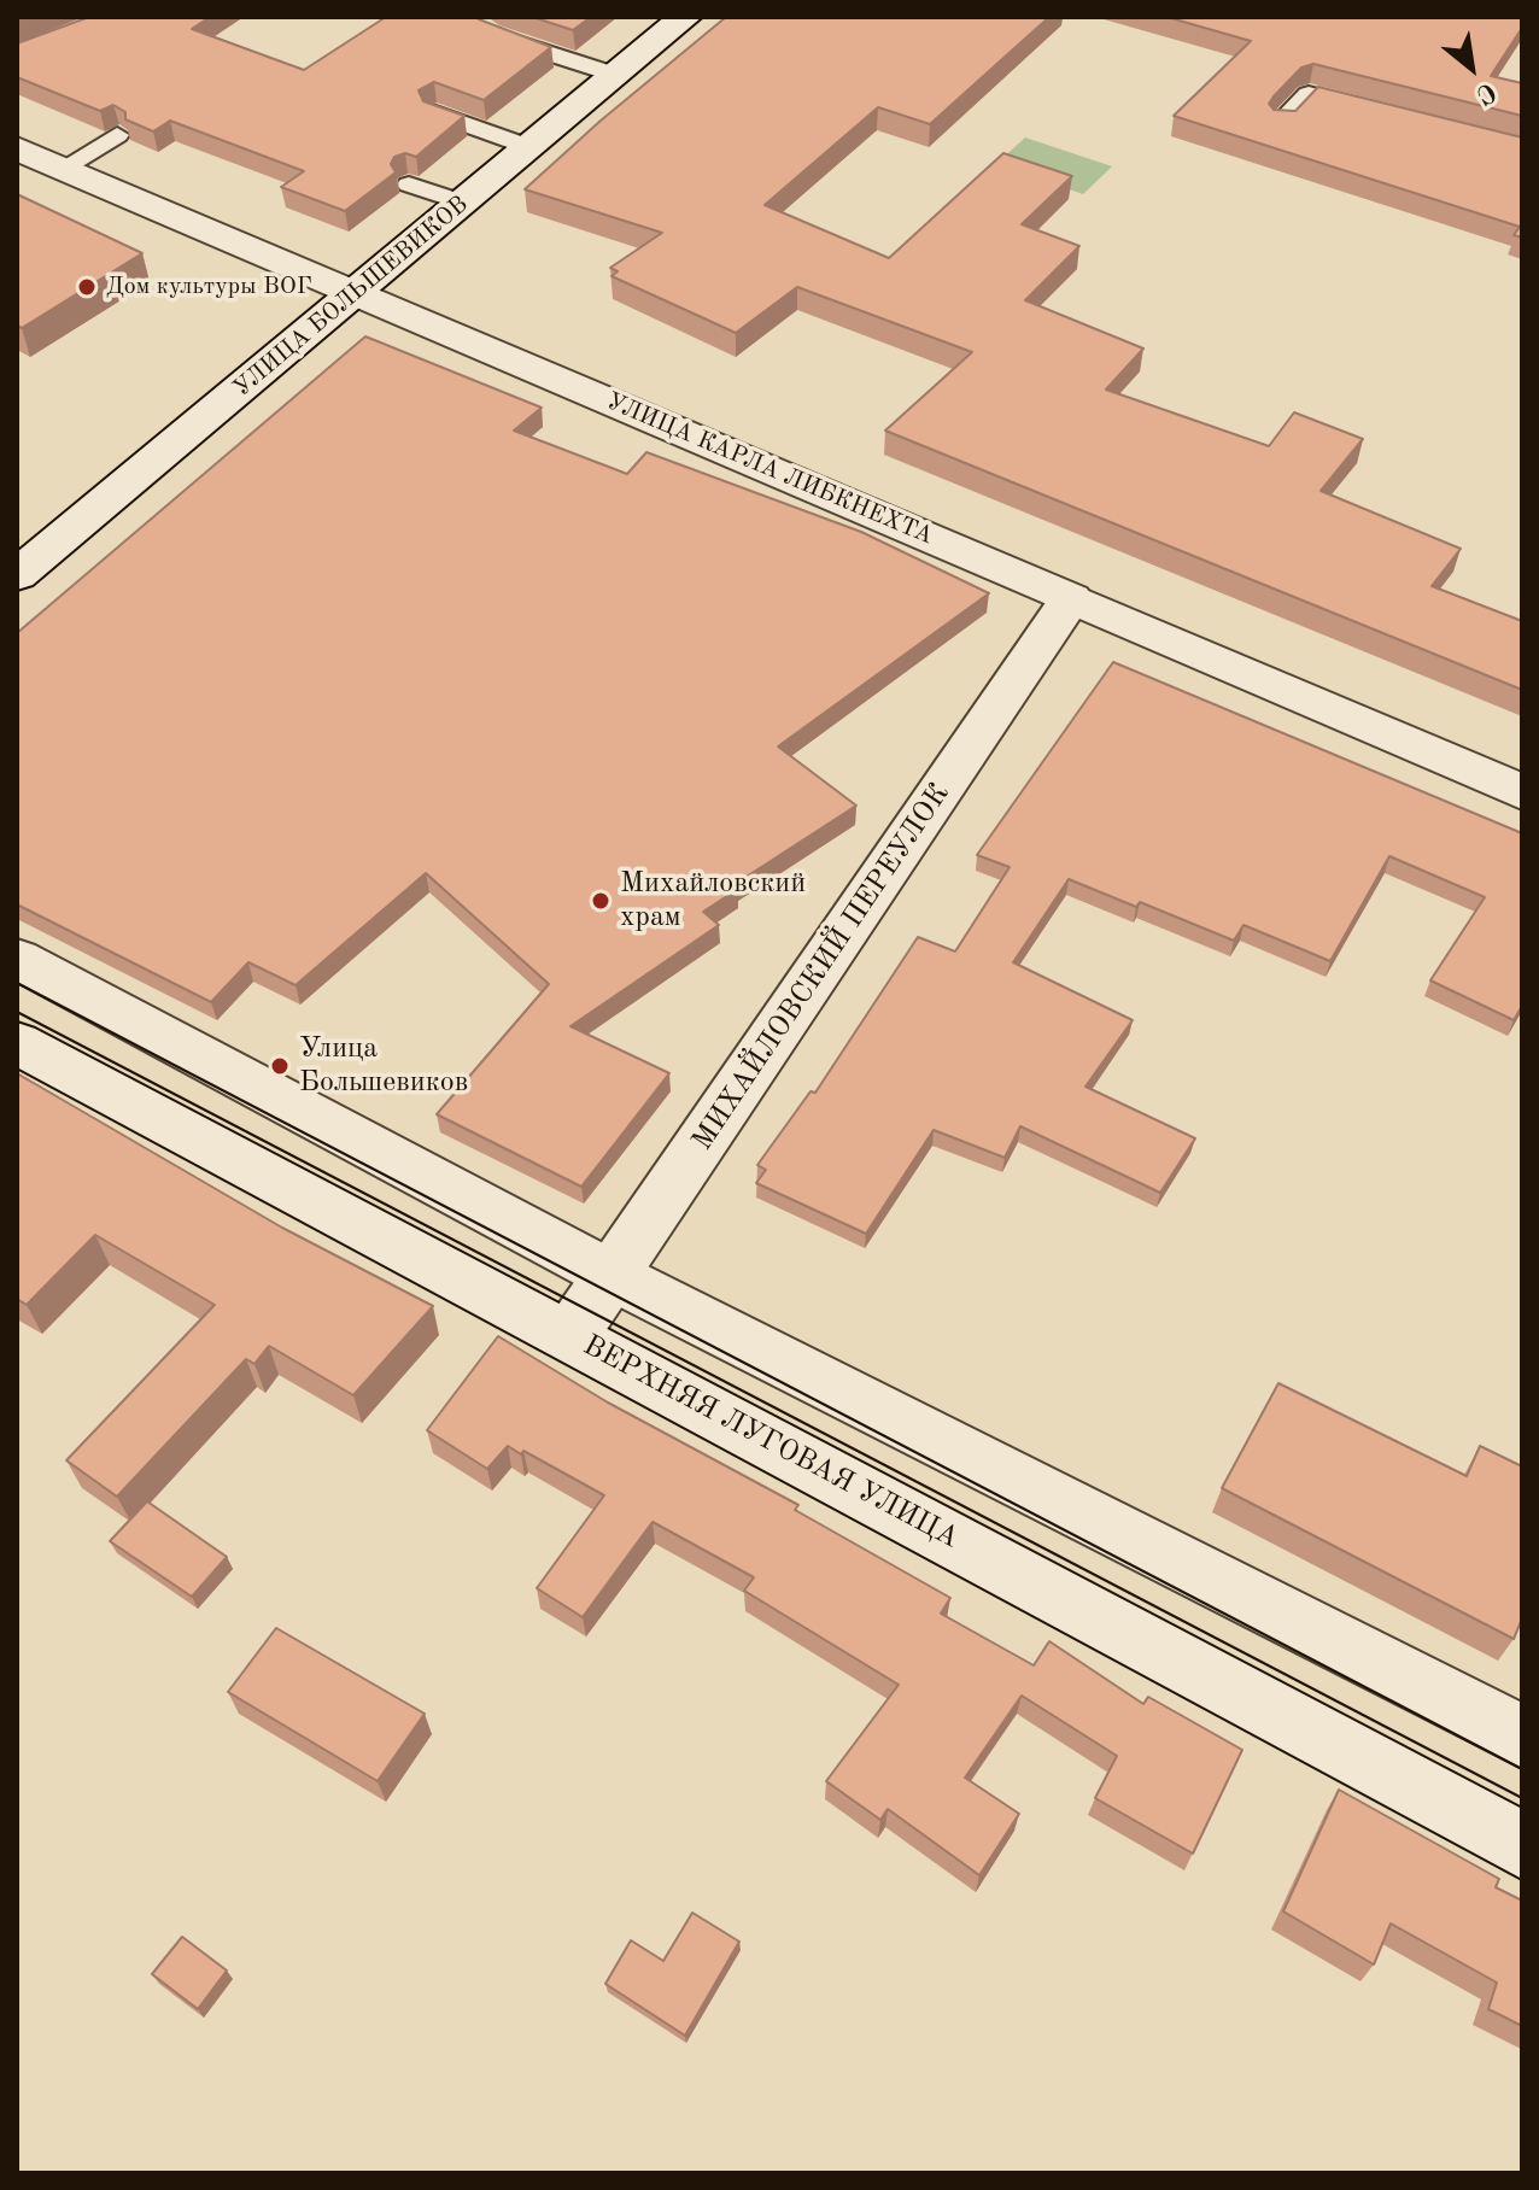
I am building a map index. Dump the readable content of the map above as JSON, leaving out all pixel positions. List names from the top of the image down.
{
  "streets": {
    "street": [
      "УЛИЦА БОЛЬШЕВИКОВ",
      "УЛИЦА КАРЛА ЛИБКНЕХТА",
      "МИХАЙЛОВСКИЙ ПЕРЕУЛОК",
      "ВЕРХНЯЯ ЛУГОВАЯ УЛИЦА"
    ]
  },
  "crossings": [
    ["УЛИЦА БОЛЬШЕВИКОВ", "УЛИЦА КАРЛА ЛИБКНЕХТА"],
    ["УЛИЦА КАРЛА ЛИБКНЕХТА", "МИХАЙЛОВСКИЙ ПЕРЕУЛОК"],
    ["МИХАЙЛОВСКИЙ ПЕРЕУЛОК", "ВЕРХНЯЯ ЛУГОВАЯ УЛИЦА"]
  ],
  "places": ["Дом культуры ВОГ", "Михайловский храм", "Улица Большевиков"],
  "north": "bottom right"
}
